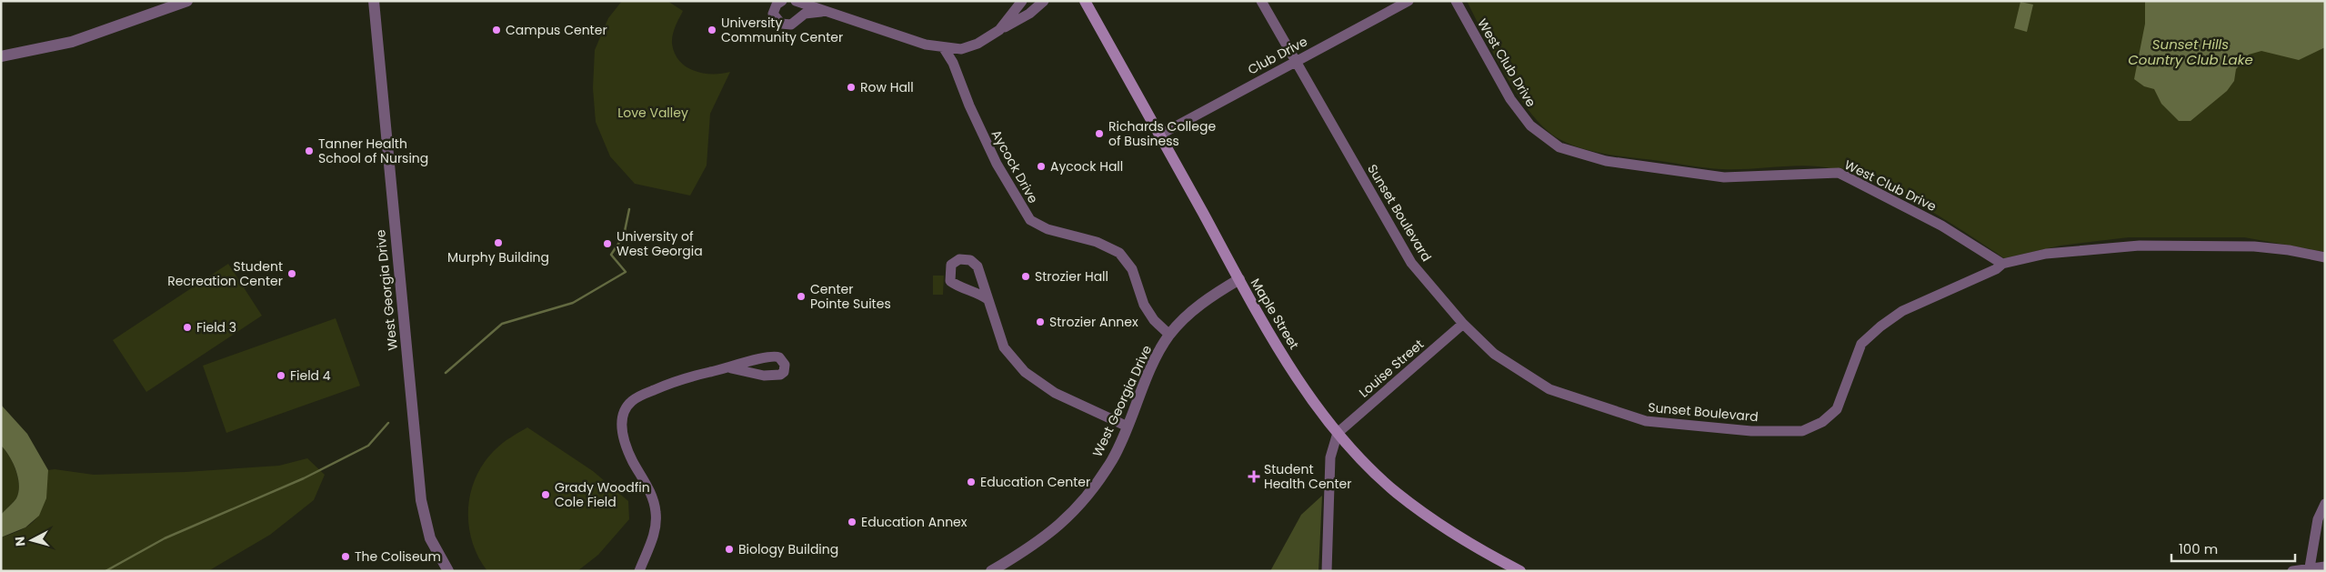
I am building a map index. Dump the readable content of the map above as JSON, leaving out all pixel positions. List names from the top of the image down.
{
  "streets": {
    "main road": ["Maple Street"],
    "street": [
      "Club Drive",
      "West Club Drive",
      "Aycock Drive",
      "Sunset Boulevard",
      "West Georgia Drive",
      "Louise Street"
    ]
  },
  "crossings": [
    ["Club Drive", "Sunset Boulevard"],
    ["Club Drive", "Maple Street"],
    ["West Club Drive", "Sunset Boulevard"],
    ["Aycock Drive", "West Georgia Drive"],
    ["Sunset Boulevard", "Louise Street"],
    ["West Georgia Drive", "Maple Street"],
    ["Maple Street", "Louise Street"]
  ],
  "water": ["Sunset Hills Country Club Lake"],
  "parks": ["Love Valley"],
  "places": {
    "other": [
      "Campus Center",
      "University Community Center",
      "Row Hall",
      "Richards College of Business",
      "Tanner Health School of Nursing",
      "Aycock Hall",
      "Murphy Building",
      "University of West Georgia",
      "Student Recreation Center",
      "Strozier Hall",
      "Center Pointe Suites",
      "Strozier Annex",
      "Field 3",
      "Field 4",
      "Education Center",
      "Grady Woodfin Cole Field",
      "Education Annex",
      "Biology Building",
      "The Coliseum"
    ],
    "health": ["Student Health Center"]
  },
  "scale_bar": "100 m",
  "north": "left"
}
